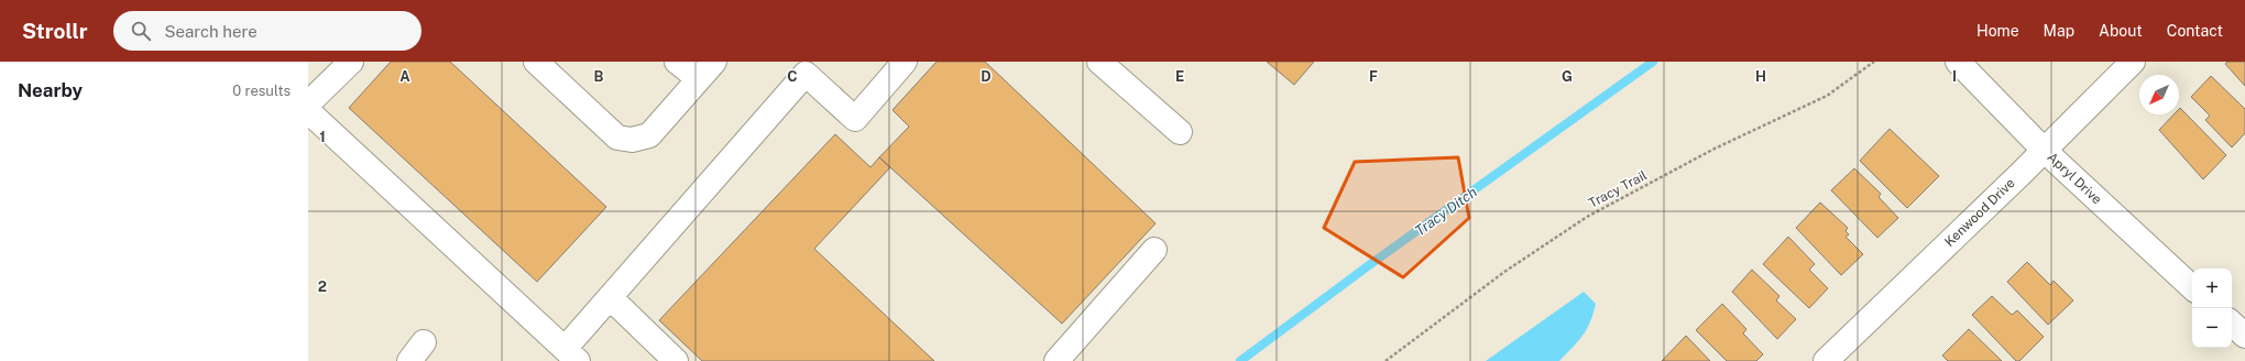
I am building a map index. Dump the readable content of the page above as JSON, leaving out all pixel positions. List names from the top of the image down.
{
  "streets": {
    "street": ["Apryl Drive", "Kenwood Drive"],
    "path": ["Tracy Trail"]
  },
  "crossings": [
    ["Apryl Drive", "Kenwood Drive"]
  ],
  "water": ["Tracy Ditch"],
  "north": "bottom left",
  "page": {
    "header": "Strollr",
    "search": "Search here",
    "nav": [
      "Home",
      "Map",
      "About",
      "Contact"
    ],
    "heading": ["Nearby", "0 results"],
    "map_buttons": ["+", "−"]
  },
  "grid": {
    "columns": [
      "A",
      "B",
      "C",
      "D",
      "E",
      "F",
      "G",
      "H",
      "I"
    ],
    "rows": ["1", "2"]
  }
}
